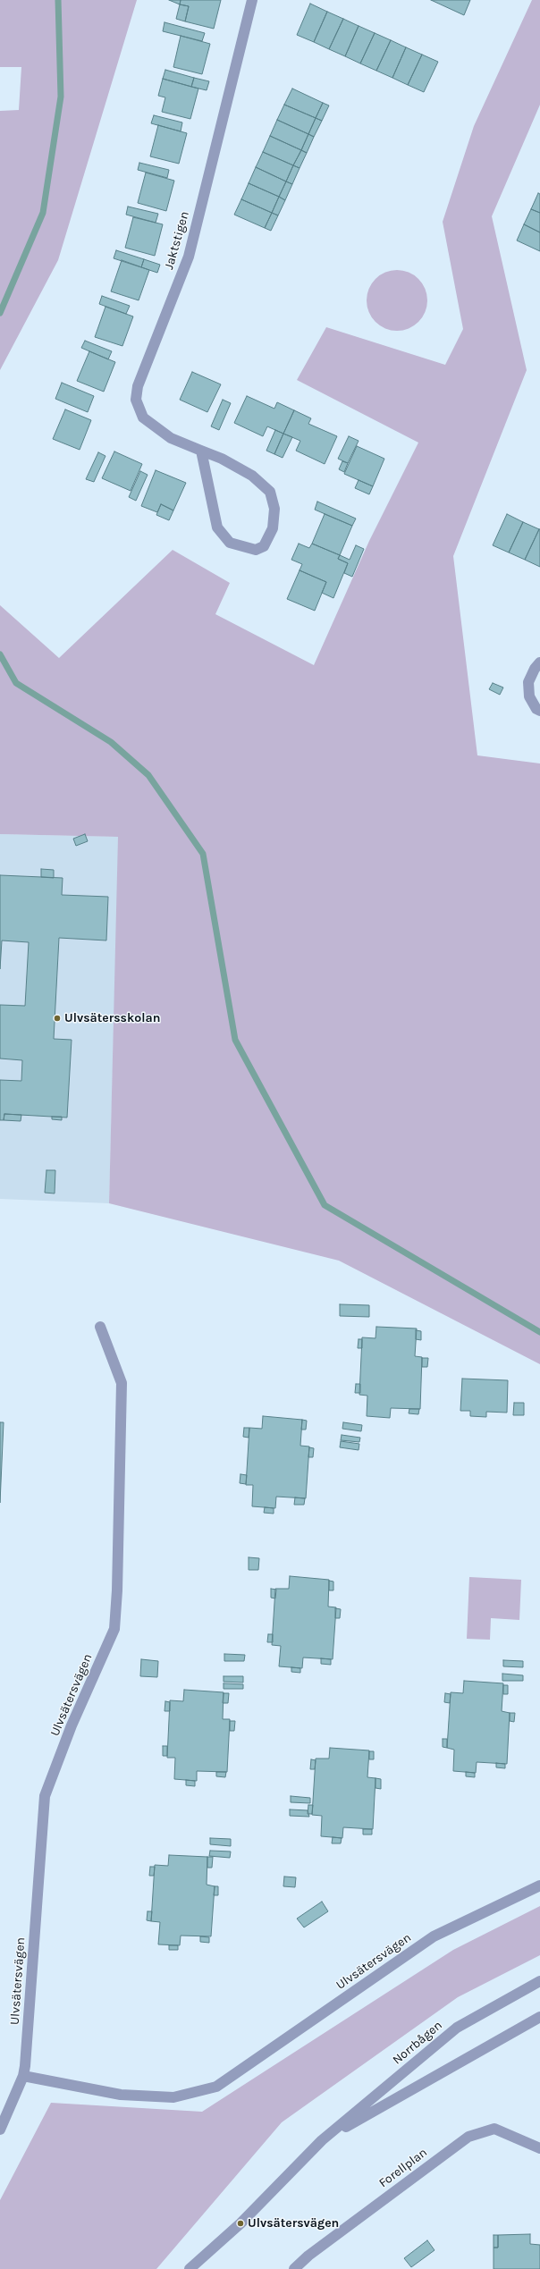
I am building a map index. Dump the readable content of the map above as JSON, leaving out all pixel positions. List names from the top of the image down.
{
  "streets": {
    "street": [
      "Jaktstigen",
      "Ulvsätersvägen",
      "Norrbågen",
      "Forellplan"
    ]
  },
  "places": ["Ulvsätersskolan", "Ulvsätersvägen"]
}
